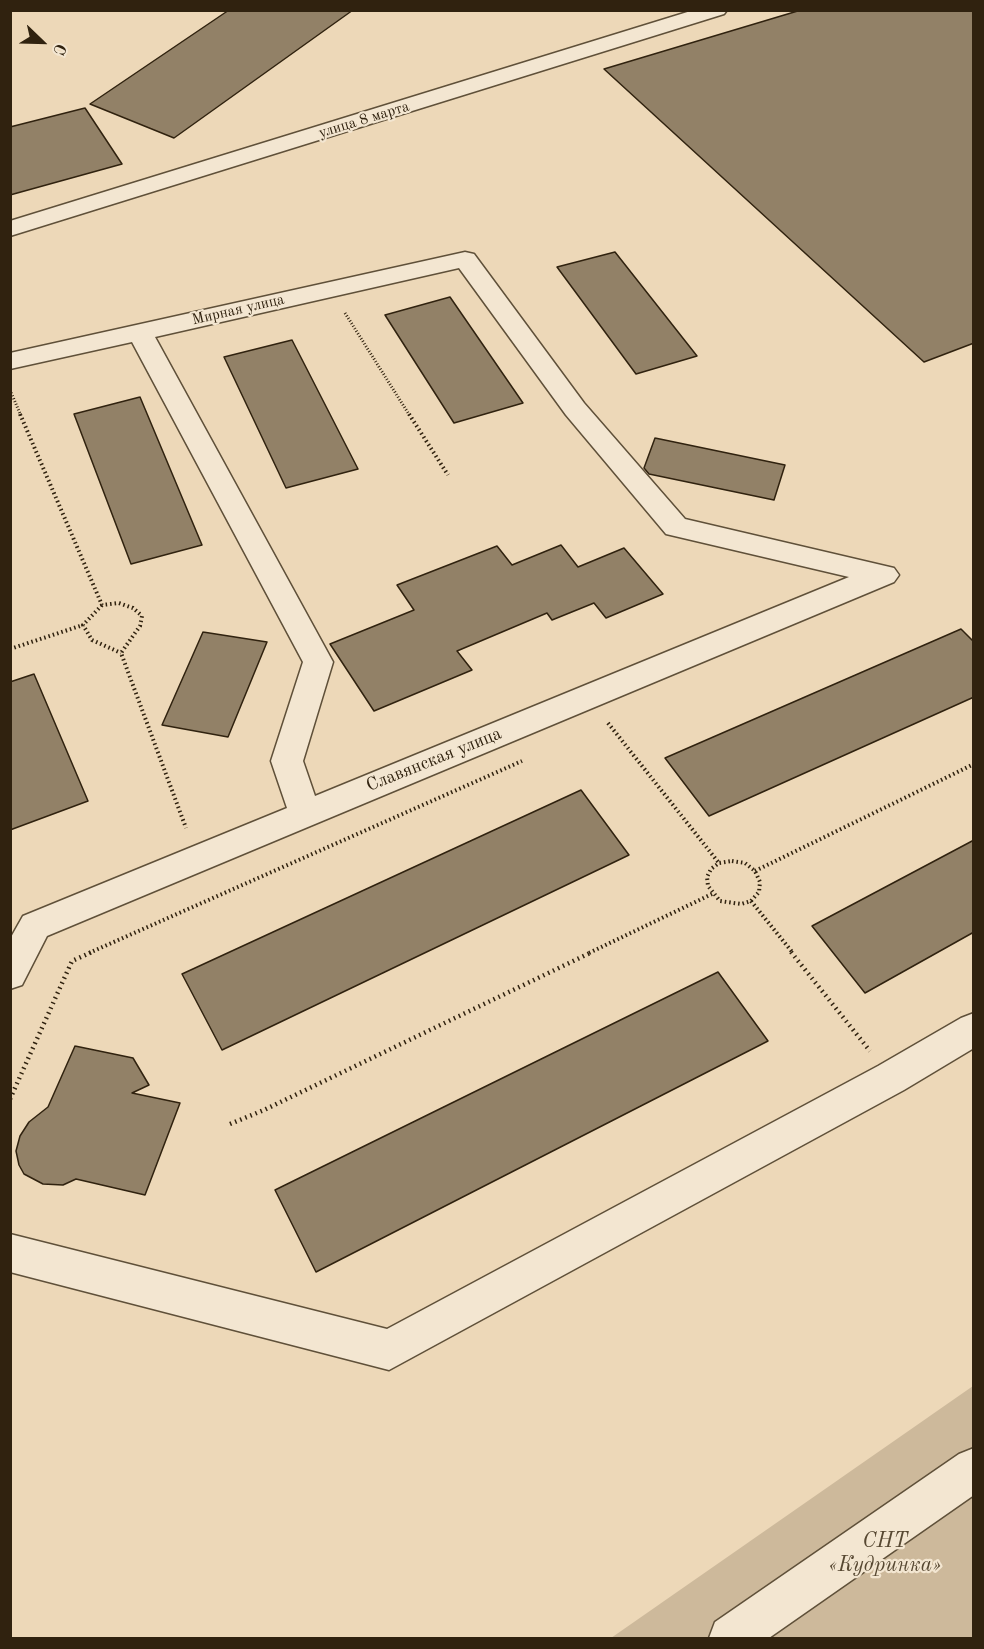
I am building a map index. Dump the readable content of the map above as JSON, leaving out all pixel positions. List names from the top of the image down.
{
  "streets": {
    "street": ["улица 8 марта", "Мирная улица", "Славянская улица"]
  },
  "crossings": [
    ["Мирная улица", "Славянская улица"]
  ],
  "parks": ["СНТ «Кудринка»"],
  "north": "bottom right"
}
